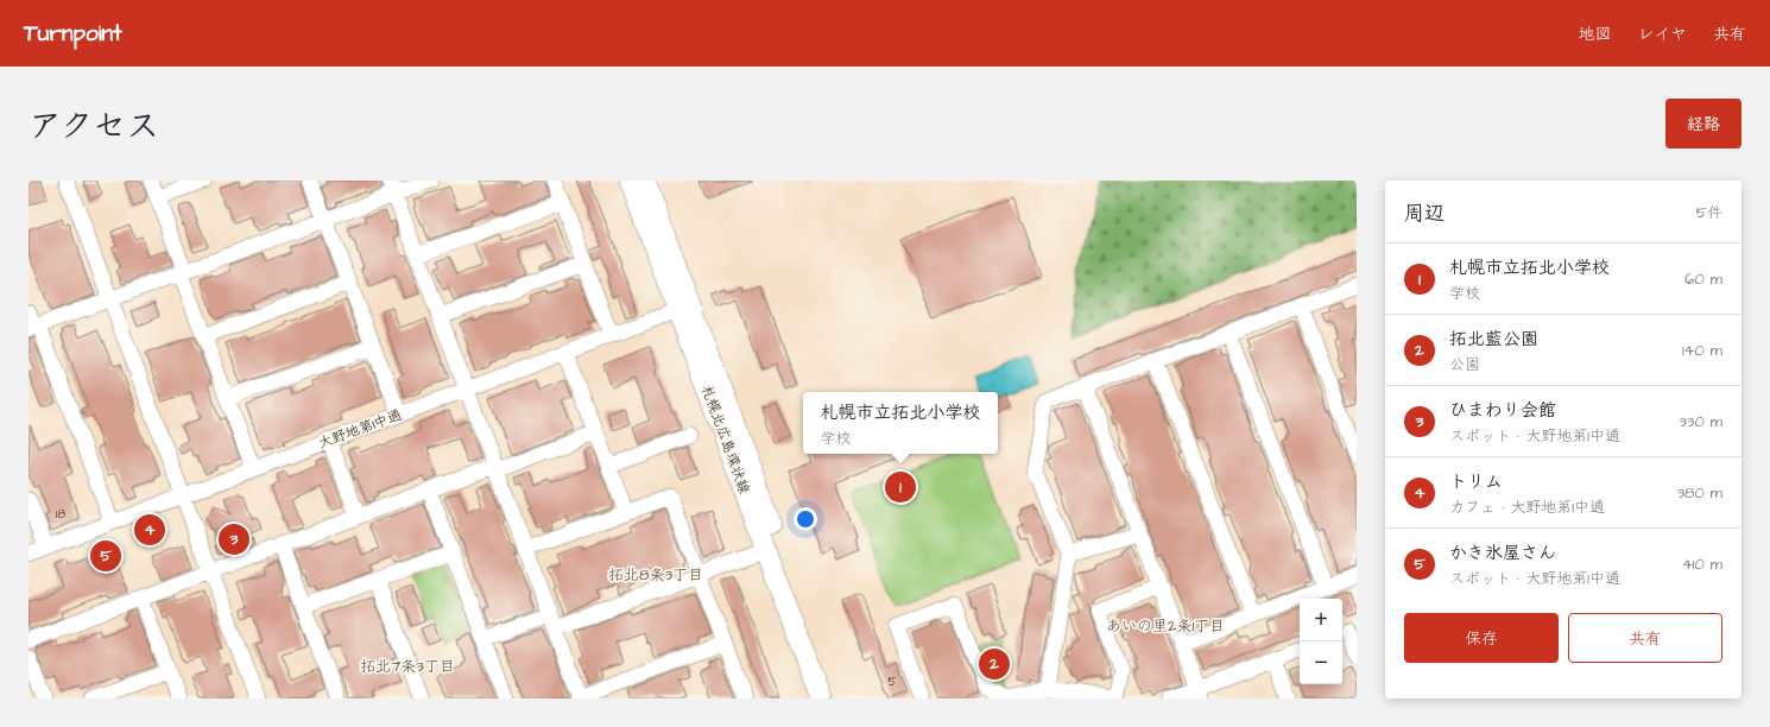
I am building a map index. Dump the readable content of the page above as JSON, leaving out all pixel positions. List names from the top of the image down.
{
  "streets": {
    "main road": ["札幌北広島環状線"],
    "street": ["大野地第1中通"]
  },
  "crossings": [
    ["大野地第1中通", "札幌北広島環状線"]
  ],
  "districts": ["拓北8条3丁目", "あいの里2条1丁目", "拓北7条3丁目"],
  "house_numbers": ["18", "5"],
  "page": {
    "header": "Turnpoint",
    "nav": ["地図", "レイヤ", "共有"],
    "title": "アクセス",
    "buttons": [
      "経路",
      ["保存", "共有"]
    ],
    "heading": ["周辺", "5件"],
    "list": [
      {
        "mark": "1",
        "name": "札幌市立拓北小学校",
        "note": "学校",
        "value": "60 m"
      },
      {
        "mark": "2",
        "name": "拓北藍公園",
        "note": "公園",
        "value": "140 m"
      },
      {
        "mark": "3",
        "name": "ひまわり会館",
        "note": "スポット · 大野地第1中通",
        "value": "330 m"
      },
      {
        "mark": "4",
        "name": "トリム",
        "note": "カフェ · 大野地第1中通",
        "value": "380 m"
      },
      {
        "mark": "5",
        "name": "かき氷屋さん",
        "note": "スポット · 大野地第1中通",
        "value": "410 m"
      }
    ],
    "popup": ["札幌市立拓北小学校", "学校"],
    "pins": [
      "1",
      "4",
      "3",
      "5",
      "2"
    ],
    "map_buttons": ["+", "−"]
  }
}
